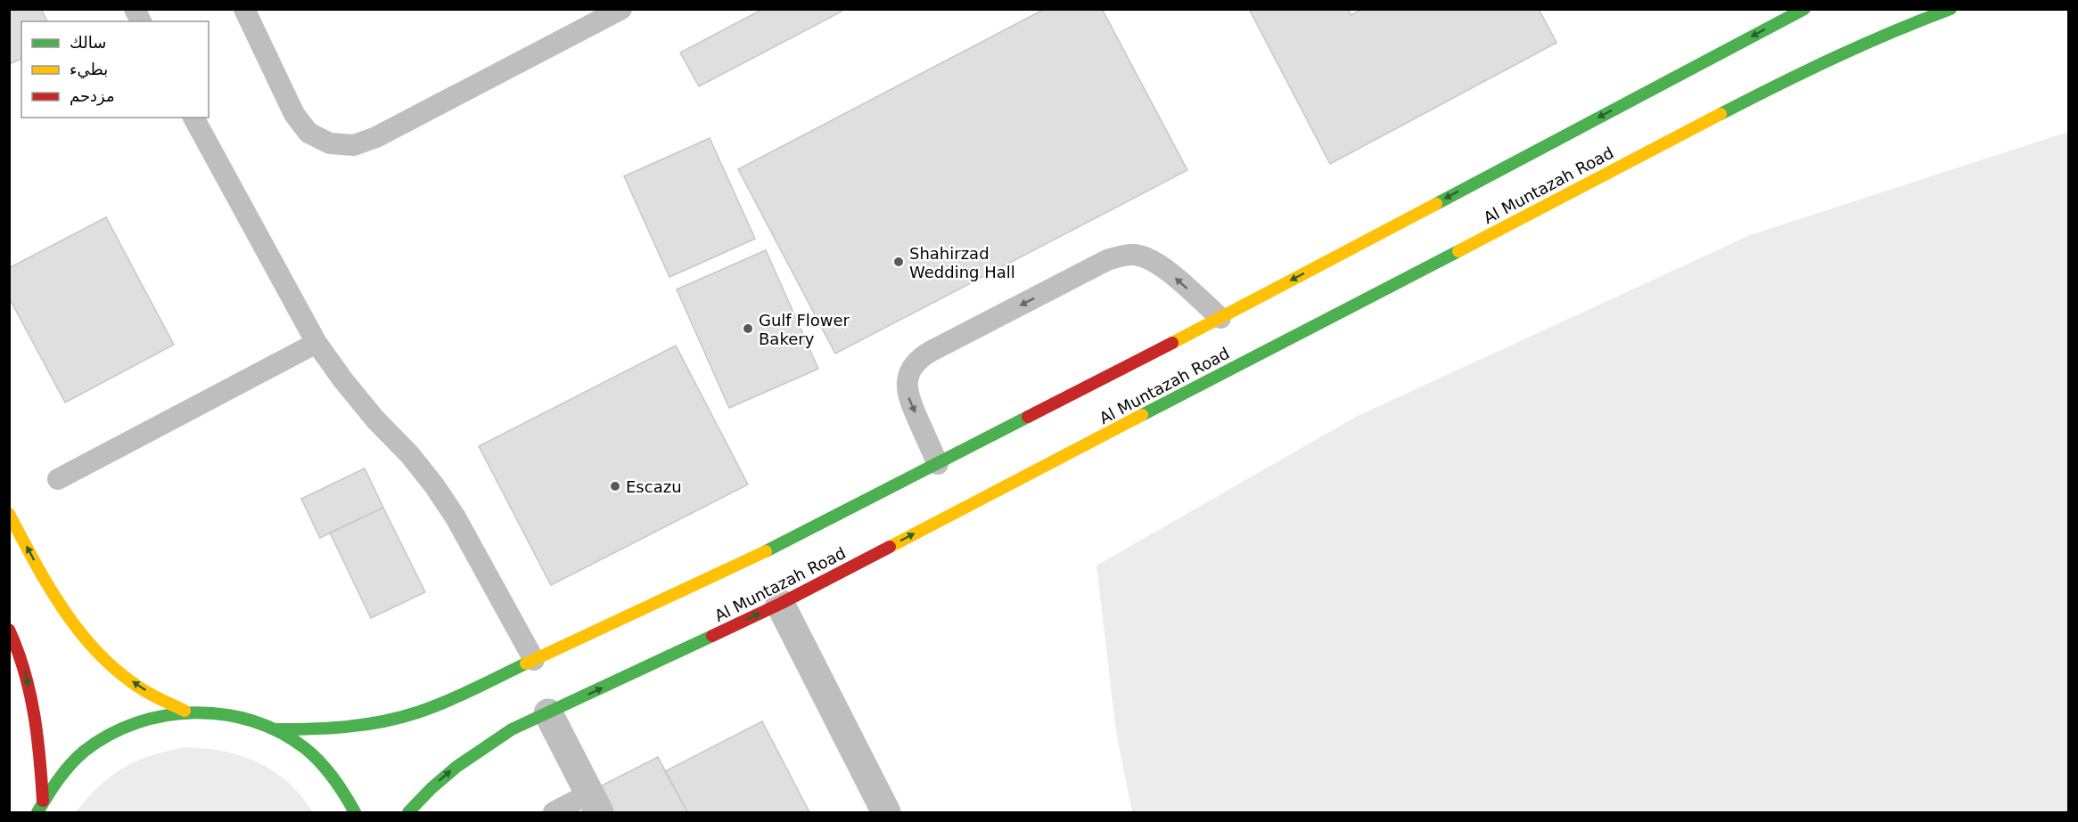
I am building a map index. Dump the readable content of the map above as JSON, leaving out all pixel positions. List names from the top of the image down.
{
  "streets": {
    "street": ["Al Muntazah Road"]
  },
  "places": ["Shahirzad Wedding Hall", "Gulf Flower Bakery", "Escazu"],
  "legend": ["سالك", "بطيء", "مزدحم"]
}
